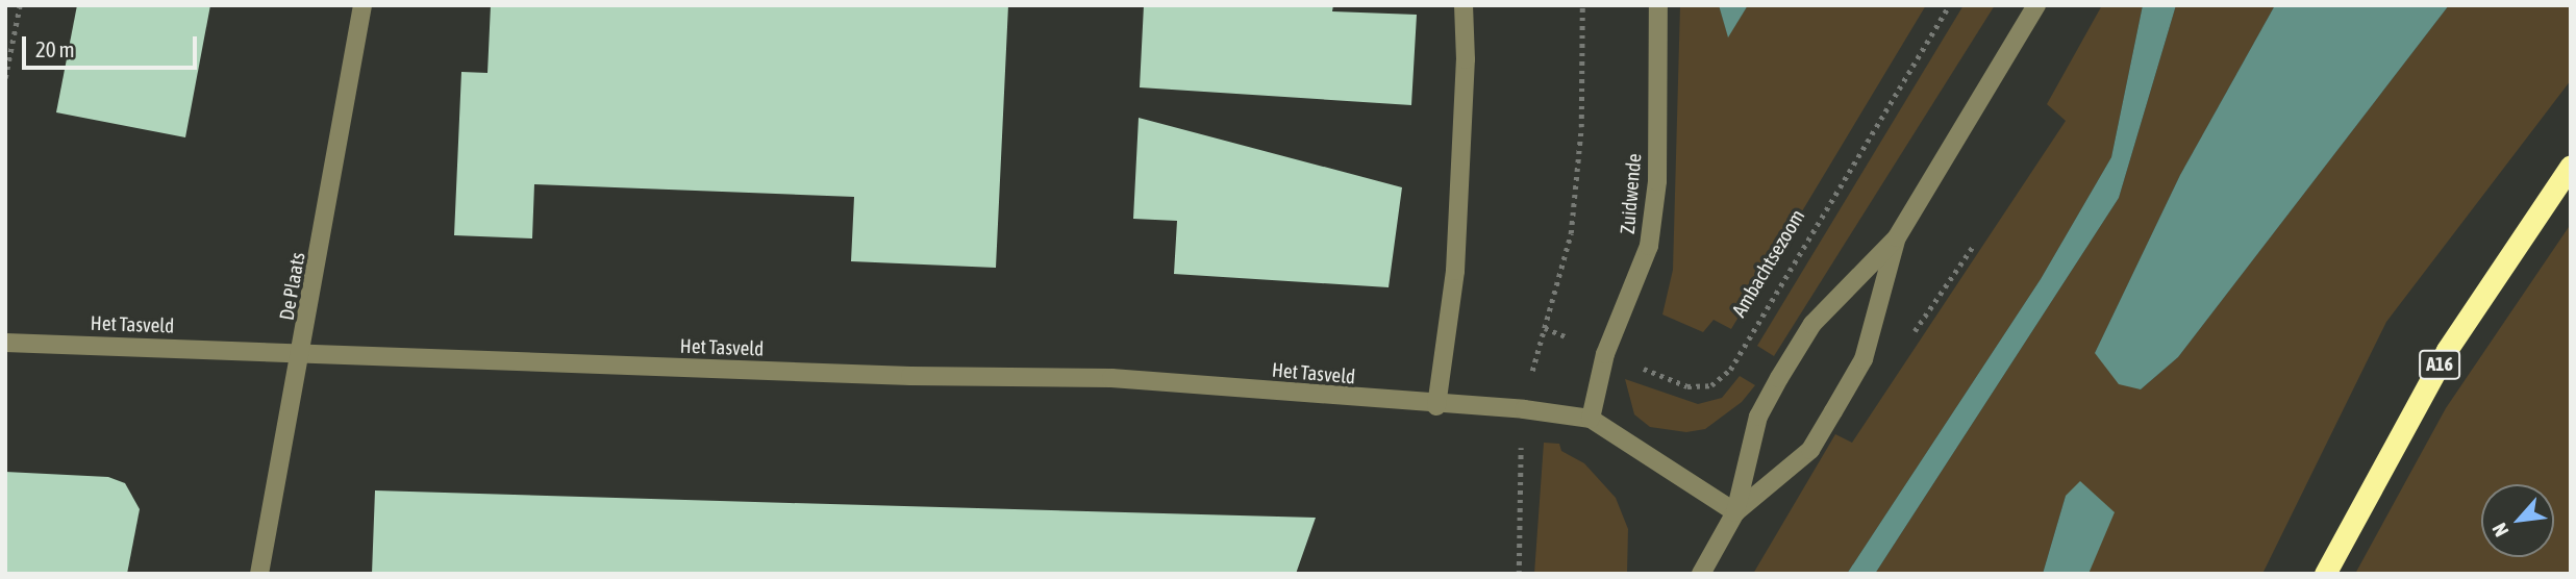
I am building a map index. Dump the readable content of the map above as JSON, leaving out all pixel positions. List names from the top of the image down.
{
  "streets": {
    "highway": ["A16"],
    "street": ["Zuidwende", "De Plaats", "Het Tasveld"],
    "path": ["Ambachtsezoom"]
  },
  "crossings": [
    ["Zuidwende", "Ambachtsezoom"],
    ["Zuidwende", "Het Tasveld"],
    ["De Plaats", "Het Tasveld"]
  ],
  "scale_bar": "20 m",
  "north": "bottom left"
}
